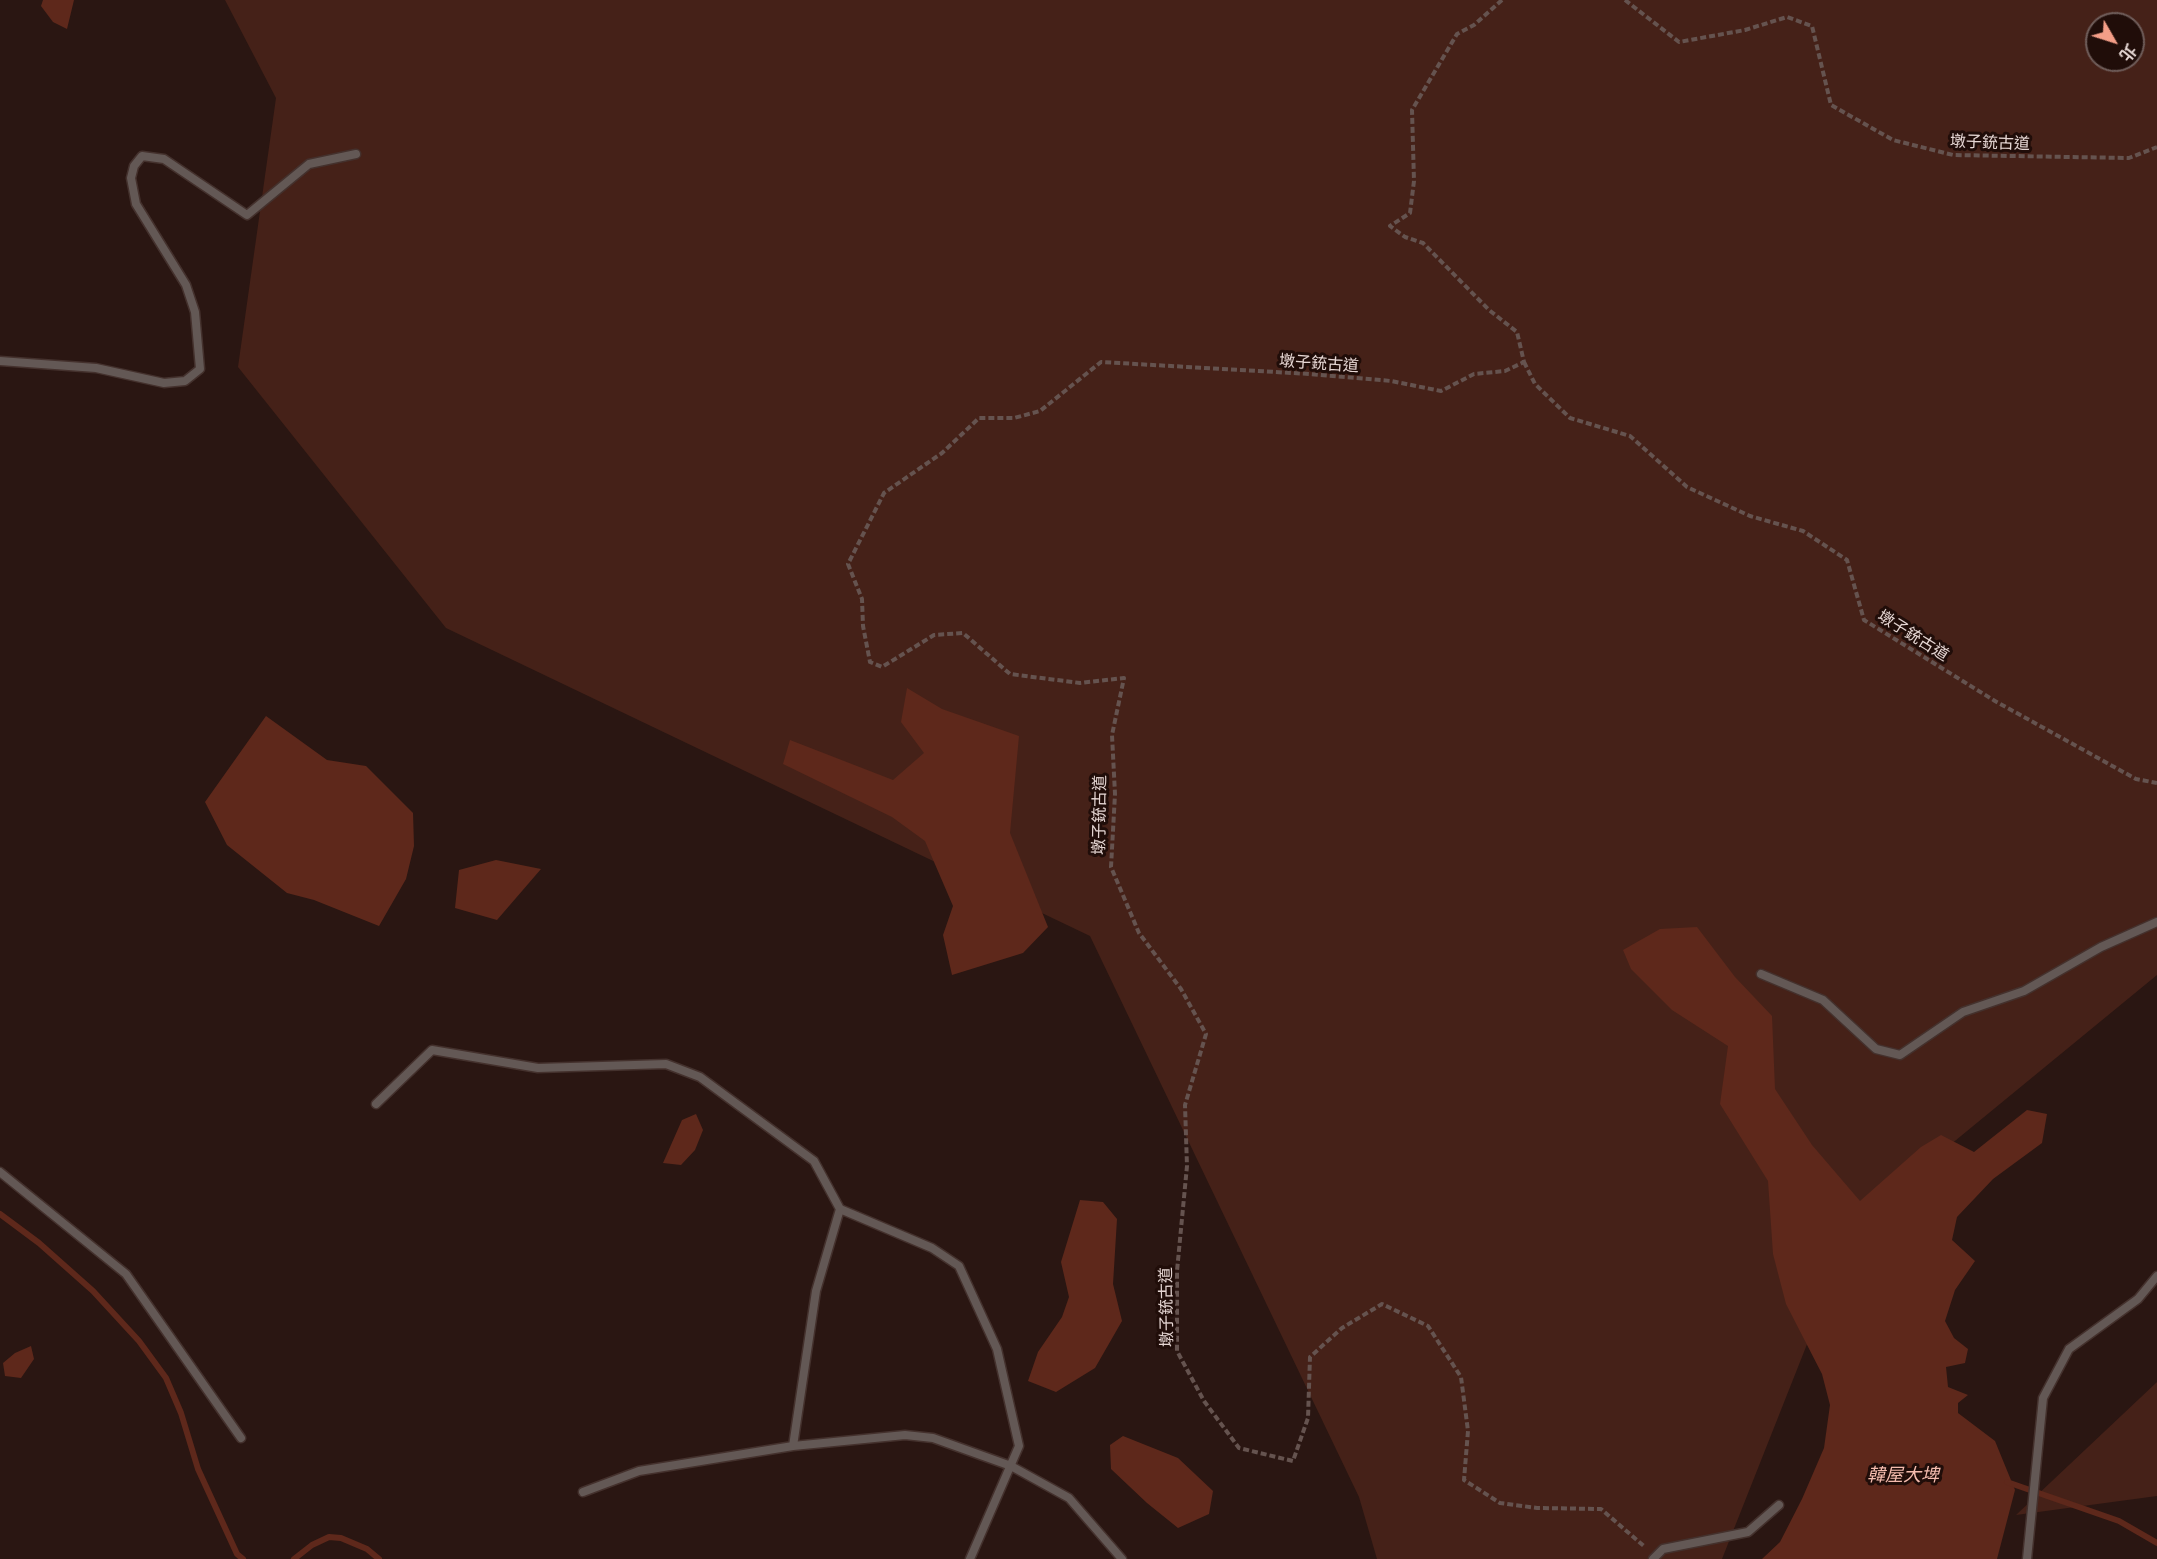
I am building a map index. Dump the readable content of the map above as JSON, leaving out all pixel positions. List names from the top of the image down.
{
  "streets": {
    "path": ["墩子銃古道"]
  },
  "water": ["韓屋大埤"],
  "north": "bottom right"
}
